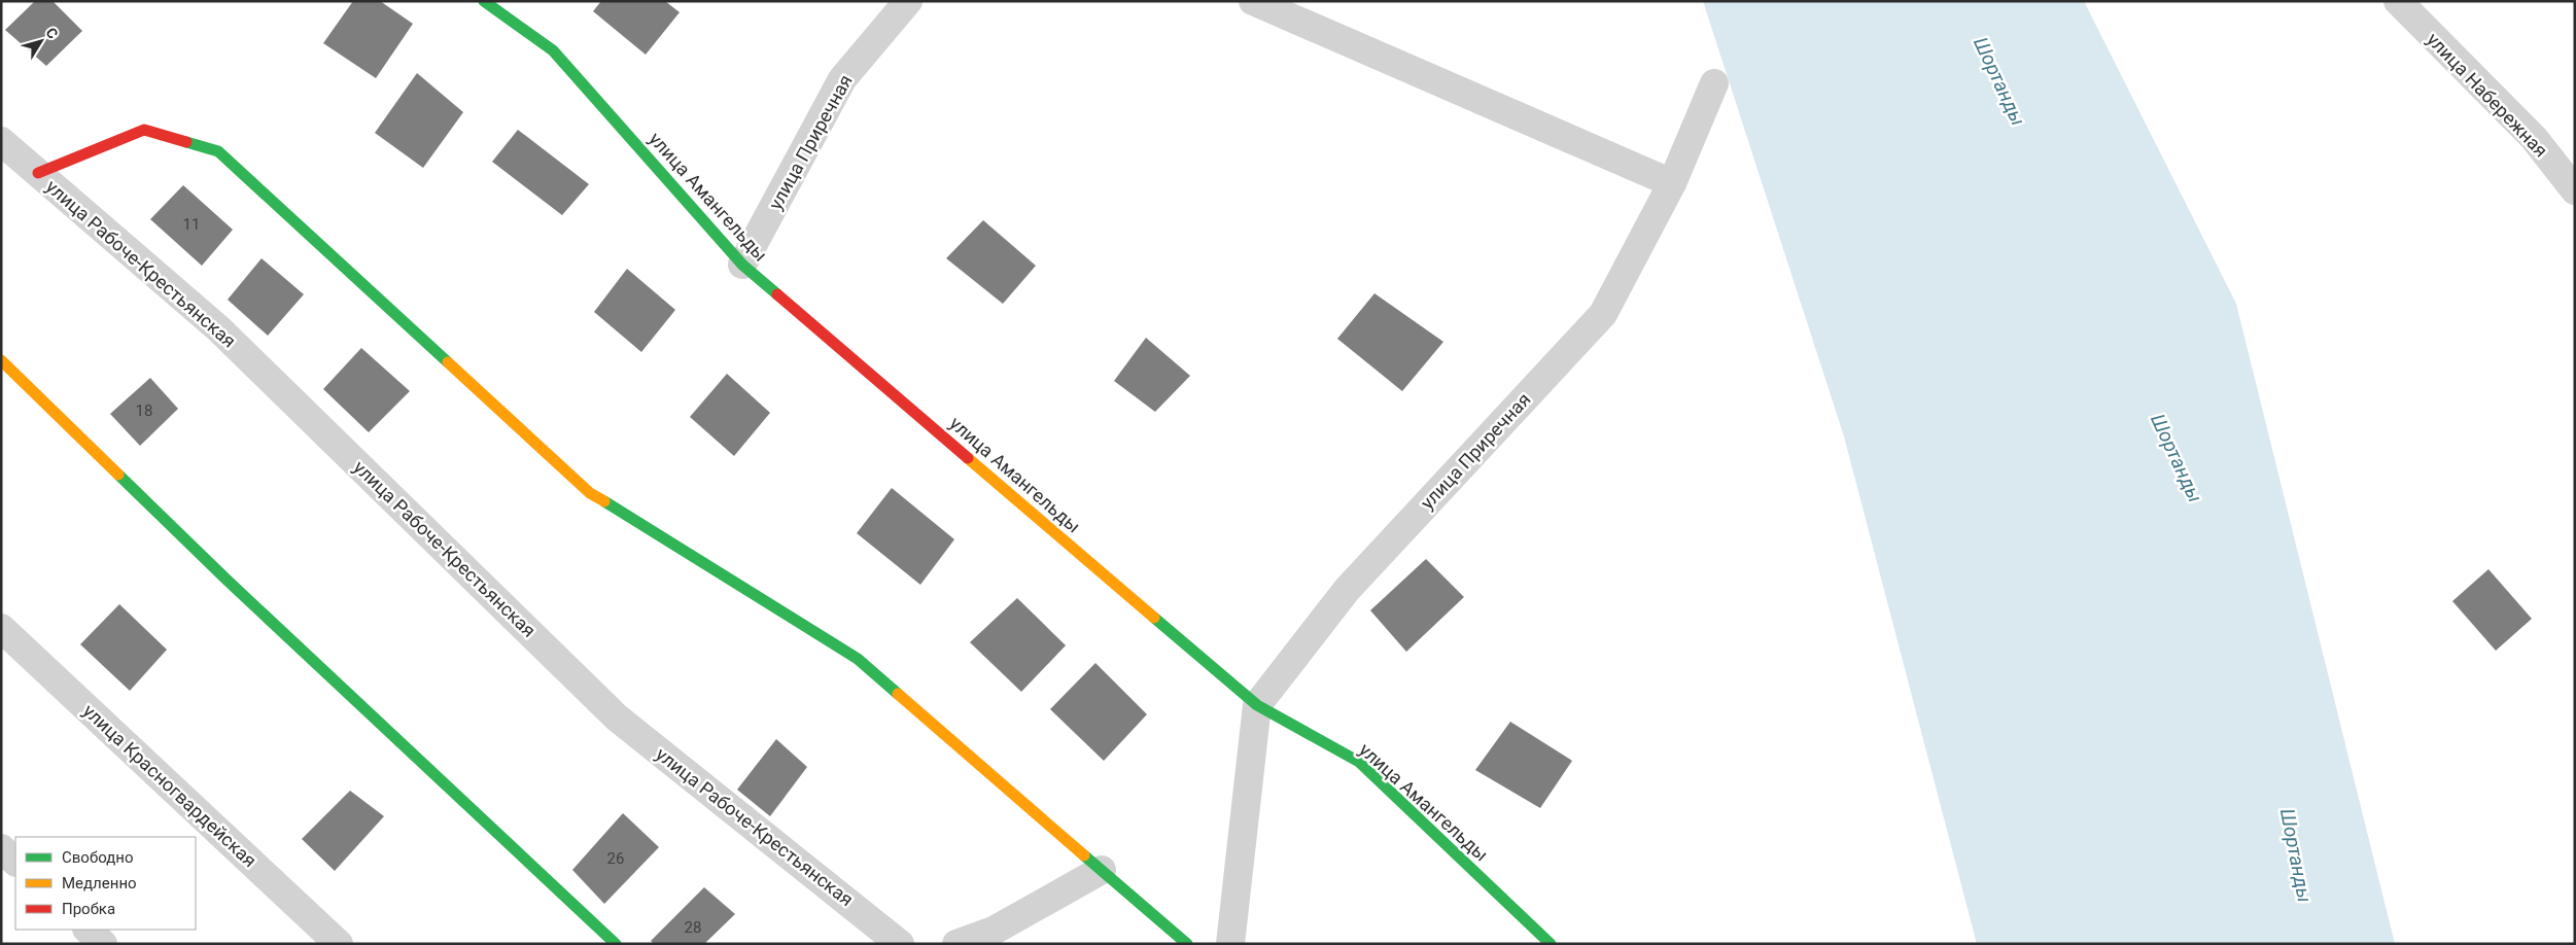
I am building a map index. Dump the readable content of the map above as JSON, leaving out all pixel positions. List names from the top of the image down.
{
  "streets": {
    "street": [
      "улица Набережная",
      "улица Приречная",
      "улица Амангельды",
      "улица Рабоче-Крестьянская",
      "улица Красногвардейская"
    ]
  },
  "crossings": [
    ["улица Приречная", "улица Амангельды"]
  ],
  "water": ["Шортанды"],
  "house_numbers": [
    "11",
    "18",
    "26",
    "28"
  ],
  "legend": ["Свободно", "Медленно", "Пробка"],
  "north": "top right"
}
